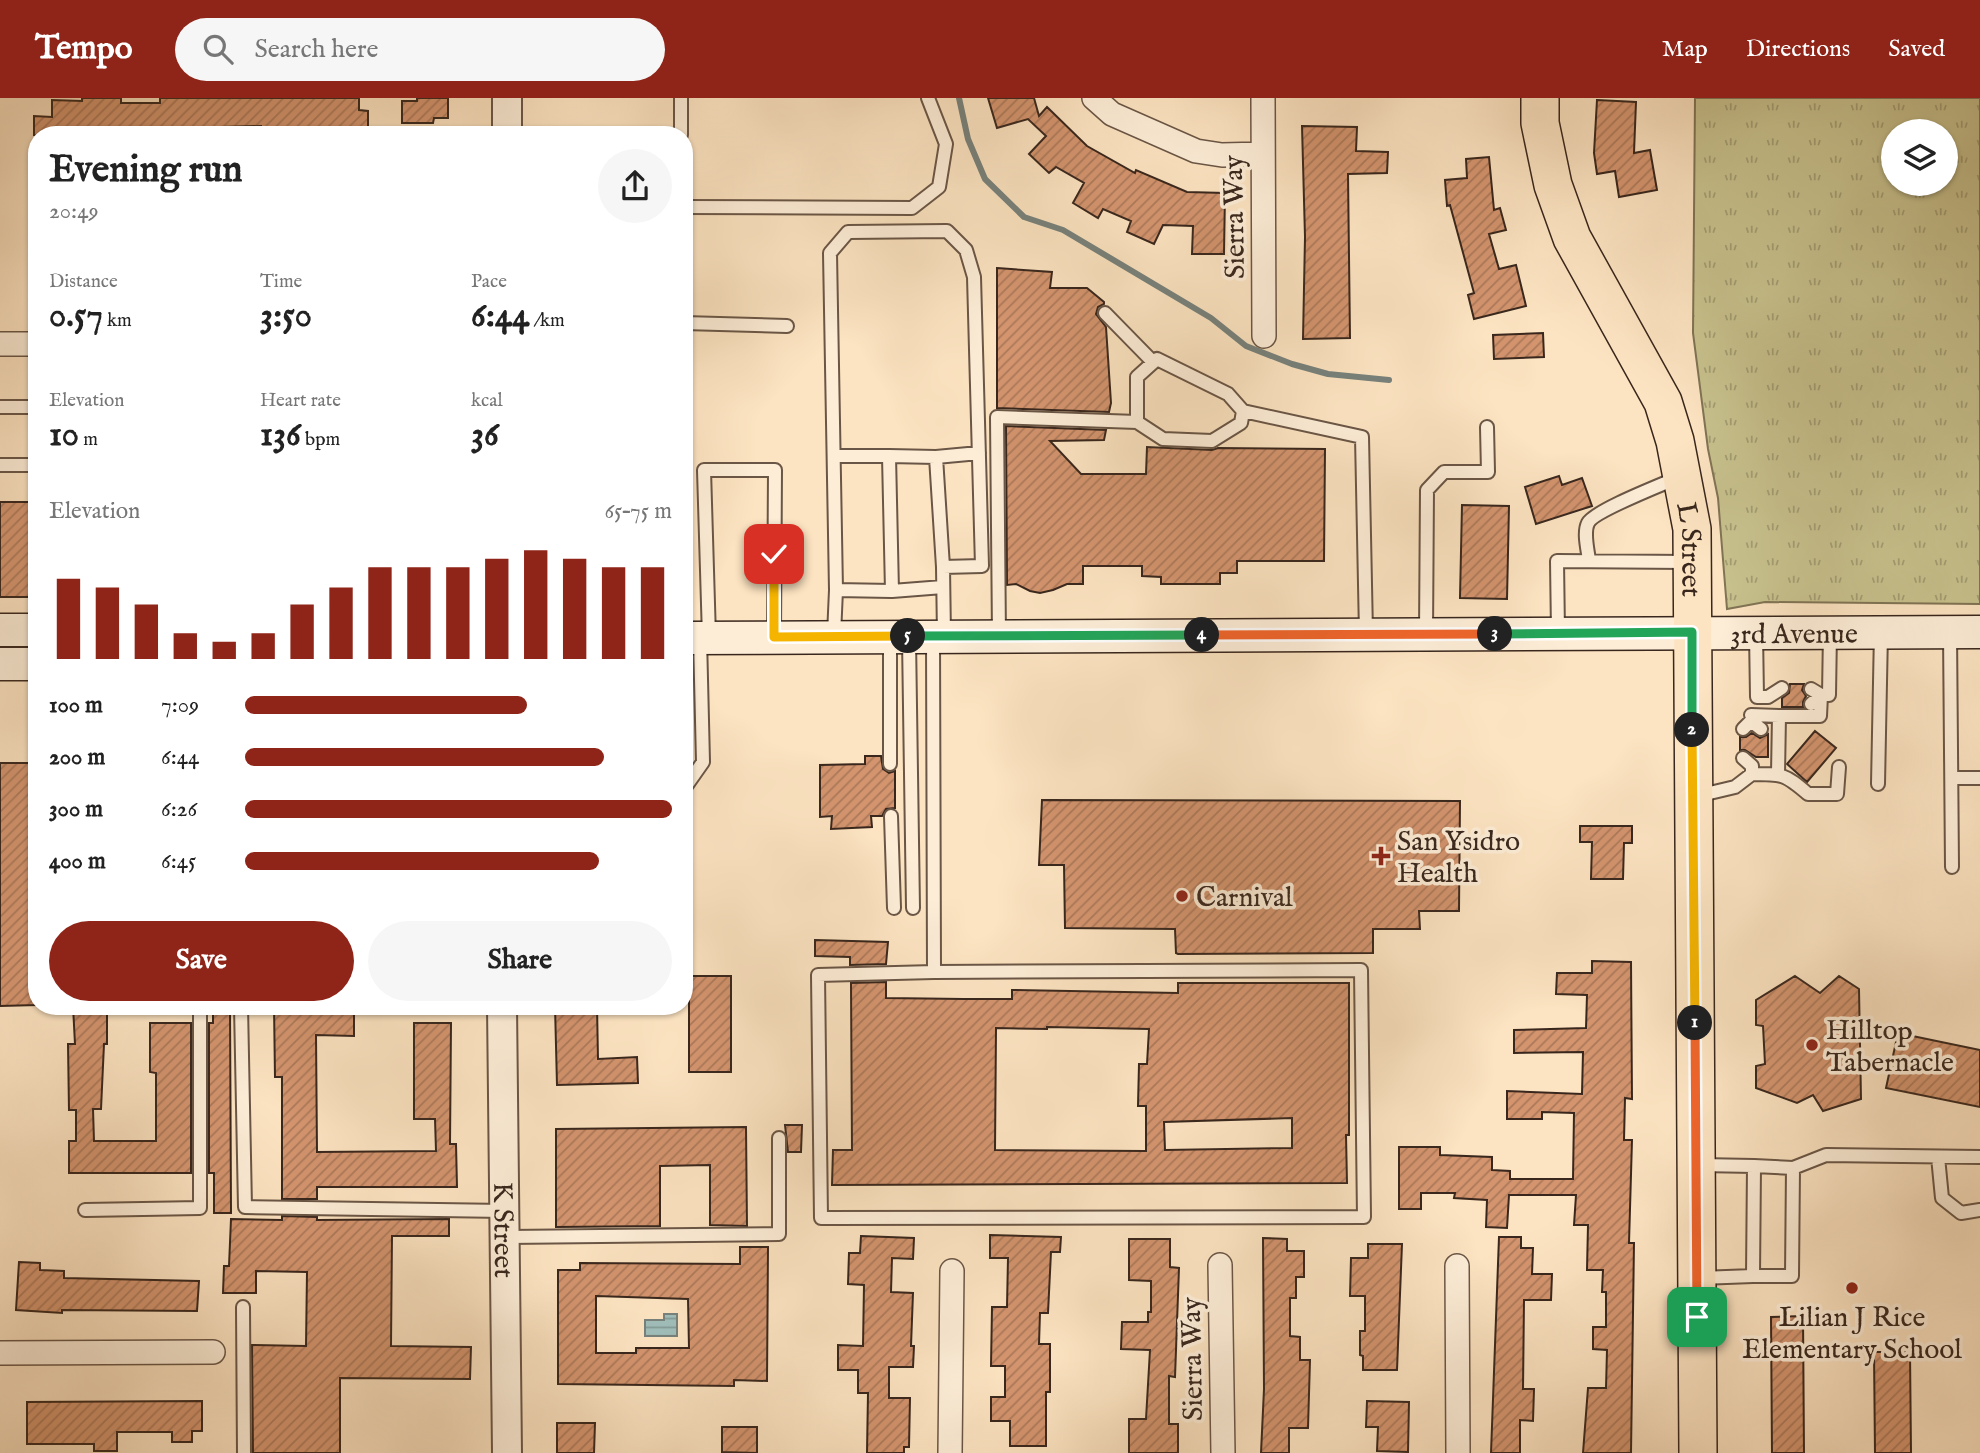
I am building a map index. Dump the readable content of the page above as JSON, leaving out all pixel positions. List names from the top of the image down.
{
  "streets": {
    "main road": ["L Street", "3rd Avenue"],
    "street": ["Sierra Way", "K Street"]
  },
  "crossings": [
    ["L Street", "3rd Avenue"]
  ],
  "places": {
    "health": ["San Ysidro Health"],
    "other": ["Carnival", "Hilltop Tabernacle", "Lilian J Rice Elementary School"]
  },
  "page": {
    "header": "Tempo",
    "search": "Search here",
    "nav": ["Map", "Directions", "Saved"],
    "heading": ["Evening run", "20:49"],
    "stats": [
      ["Distance", "0.57 km"],
      ["Time", "3:50"],
      ["Pace", "6:44 /km"],
      ["Elevation", "10 m"],
      ["Heart rate", "136 bpm"],
      ["kcal", "36"]
    ],
    "chart": ["Elevation", "65–75 m"],
    "pins": [
      "3",
      "4",
      "5",
      "2",
      "1"
    ],
    "list": [
      {
        "name": "100 m",
        "note": "7:09"
      },
      {
        "name": "200 m",
        "note": "6:44"
      },
      {
        "name": "300 m",
        "note": "6:26"
      },
      {
        "name": "400 m",
        "note": "6:45"
      }
    ],
    "buttons": ["Save", "Share"]
  }
}
